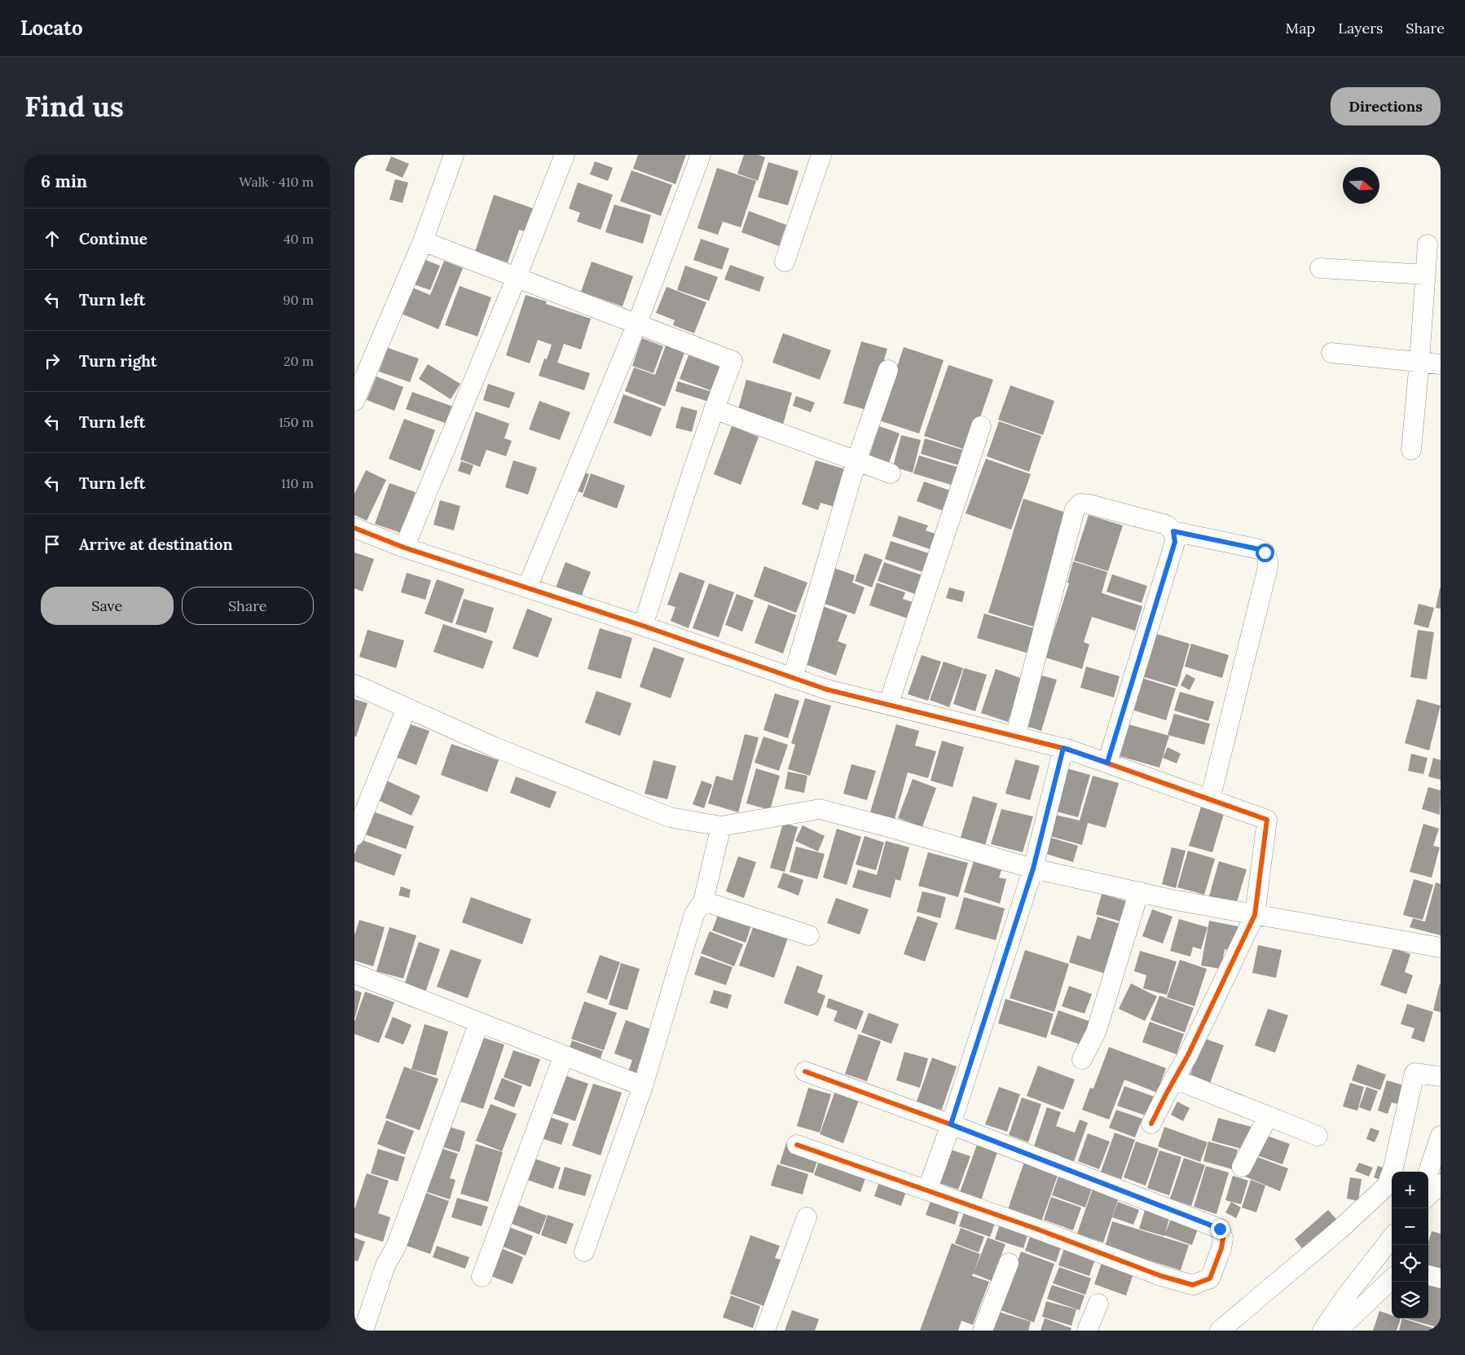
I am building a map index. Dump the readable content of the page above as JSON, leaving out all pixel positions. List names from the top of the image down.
{
  "north": "right",
  "page": {
    "header": "Locato",
    "nav": ["Map", "Layers", "Share"],
    "buttons": [
      "Directions",
      ["Save", "Share"]
    ],
    "title": "Find us",
    "heading": ["6 min", "Walk · 410 m"],
    "list": [
      ["Continue", "40 m"],
      ["Turn left", "90 m"],
      ["Turn right", "20 m"],
      ["Turn left", "150 m"],
      ["Turn left", "110 m"],
      "Arrive at destination"
    ],
    "map_buttons": ["+", "−"]
  }
}
